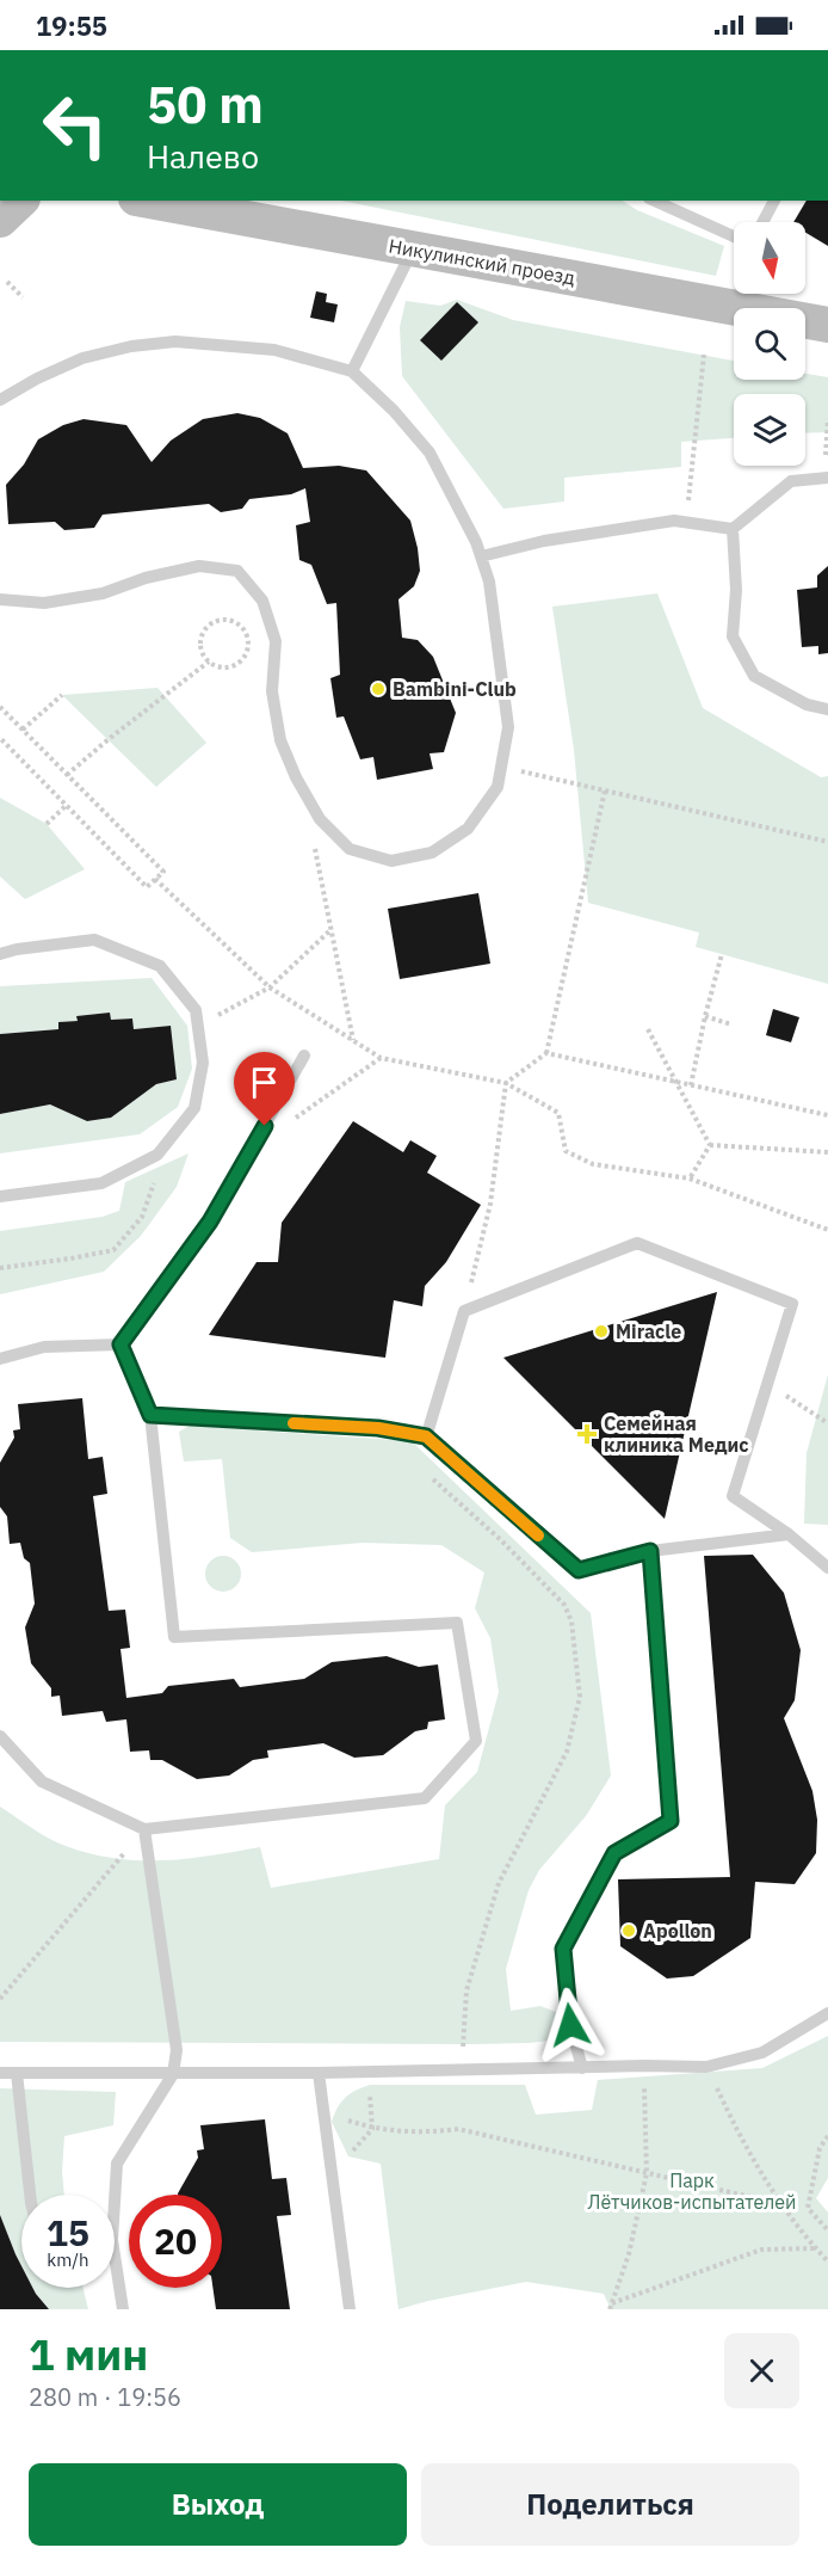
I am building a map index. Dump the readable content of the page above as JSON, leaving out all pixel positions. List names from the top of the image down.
{
  "streets": {
    "street": ["Никулинский проезд"]
  },
  "parks": ["Парк Лётчиков-испытателей"],
  "places": {
    "other": ["Bambini-Club", "Miracle", "Apollon"],
    "health": ["Семейная клиника Медис"]
  },
  "north": "bottom",
  "page": {
    "status": "19:55",
    "turn": ["50 m", "Налево"],
    "speed": "15 km/h",
    "limit": "20",
    "heading": ["1 мин", "280 m · 19:56"],
    "buttons": ["Выход", "Поделиться"]
  }
}
